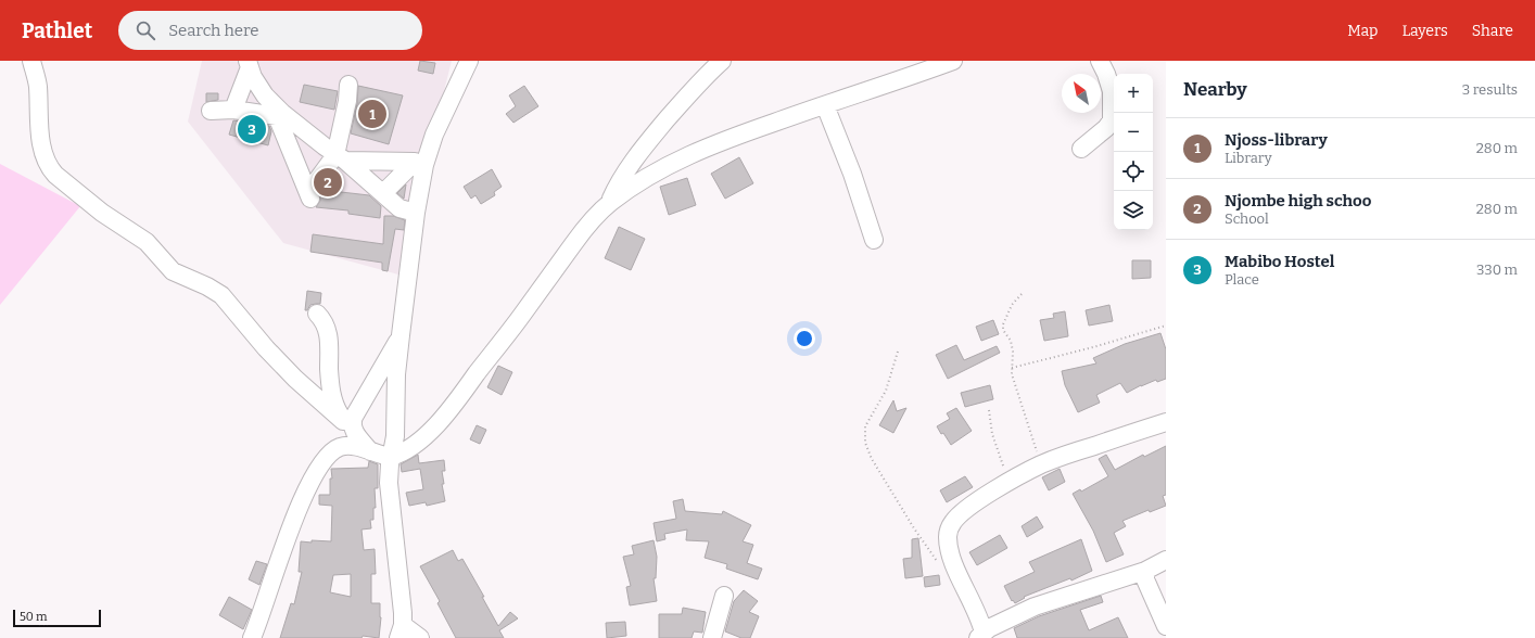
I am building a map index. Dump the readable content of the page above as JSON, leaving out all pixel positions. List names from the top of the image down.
{
  "scale_bar": "50 m",
  "north": "top left",
  "page": {
    "header": "Pathlet",
    "search": "Search here",
    "nav": ["Map", "Layers", "Share"],
    "heading": ["Nearby", "3 results"],
    "map_buttons": ["+", "−"],
    "pins": ["1", "3", "2"],
    "list": [
      {
        "mark": "1",
        "name": "Njoss-library",
        "note": "Library",
        "value": "280 m"
      },
      {
        "mark": "2",
        "name": "Njombe high schoo",
        "note": "School",
        "value": "280 m"
      },
      {
        "mark": "3",
        "name": "Mabibo Hostel",
        "note": "Place",
        "value": "330 m"
      }
    ],
    "scale": "50 m"
  }
}
